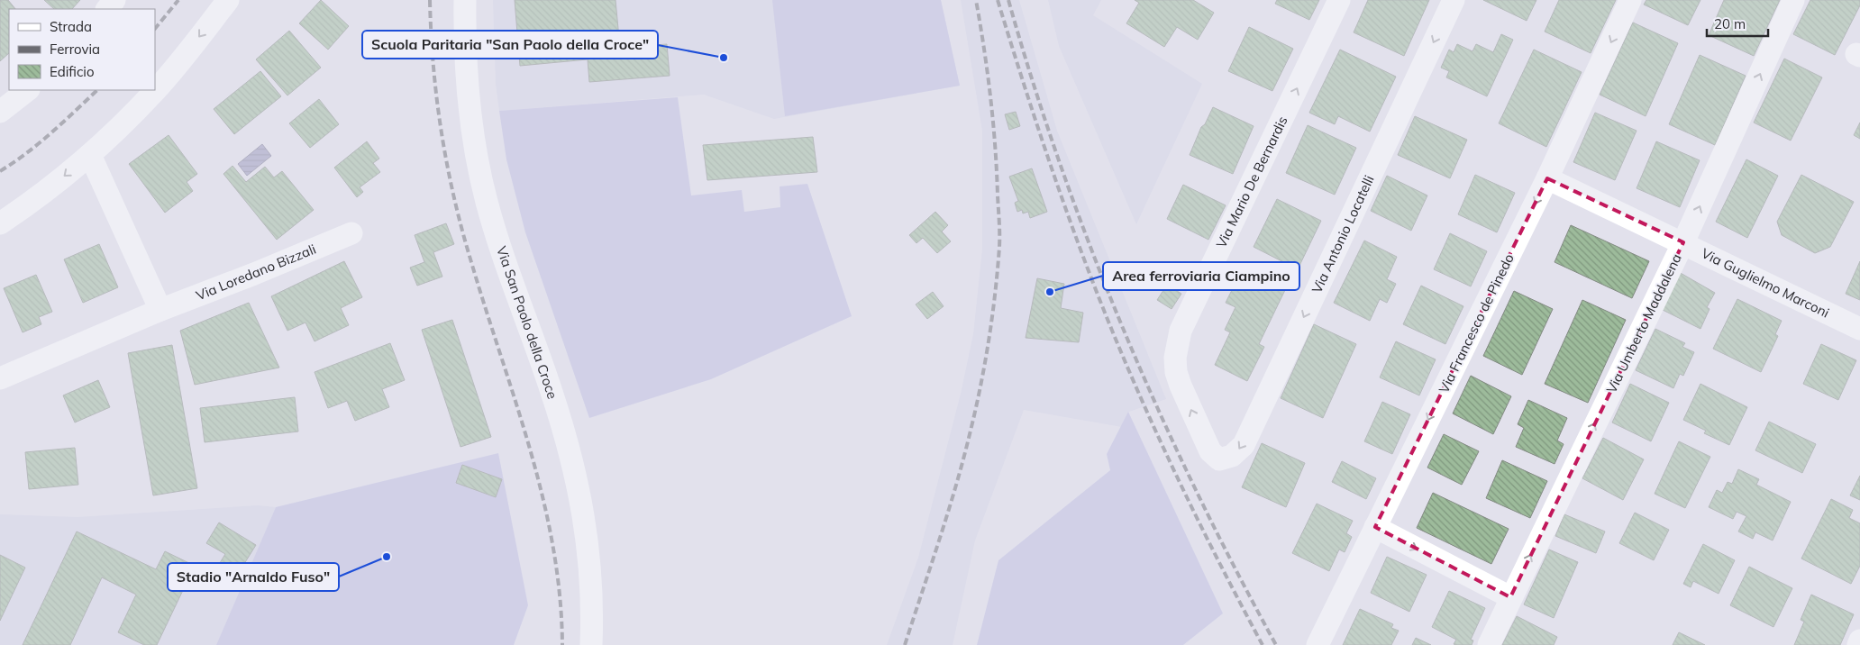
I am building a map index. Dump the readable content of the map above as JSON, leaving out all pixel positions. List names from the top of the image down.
{
  "streets": {
    "street": [
      "Via Mario De Bernardis",
      "Via Antonio Locatelli",
      "Via Loredano Bizzali",
      "Via Guglielmo Marconi",
      "Via San Paolo della Croce",
      "Via Francesco de Pinedo",
      "Via Umberto Maddalena"
    ]
  },
  "crossings": [
    ["Via Mario De Bernardis", "Via Antonio Locatelli"],
    ["Via Guglielmo Marconi", "Via Francesco de Pinedo"],
    ["Via Guglielmo Marconi", "Via Umberto Maddalena"]
  ],
  "one_way": [
    "Via Mario De Bernardis",
    "Via Antonio Locatelli",
    "Via Francesco de Pinedo",
    "Via Umberto Maddalena"
  ],
  "places": ["Scuola Paritaria \"San Paolo della Croce\"", "Area ferroviaria Ciampino", "Stadio \"Arnaldo Fuso\""],
  "legend": ["Strada", "Ferrovia", "Edificio"],
  "scale_bar": "20 m"
}
